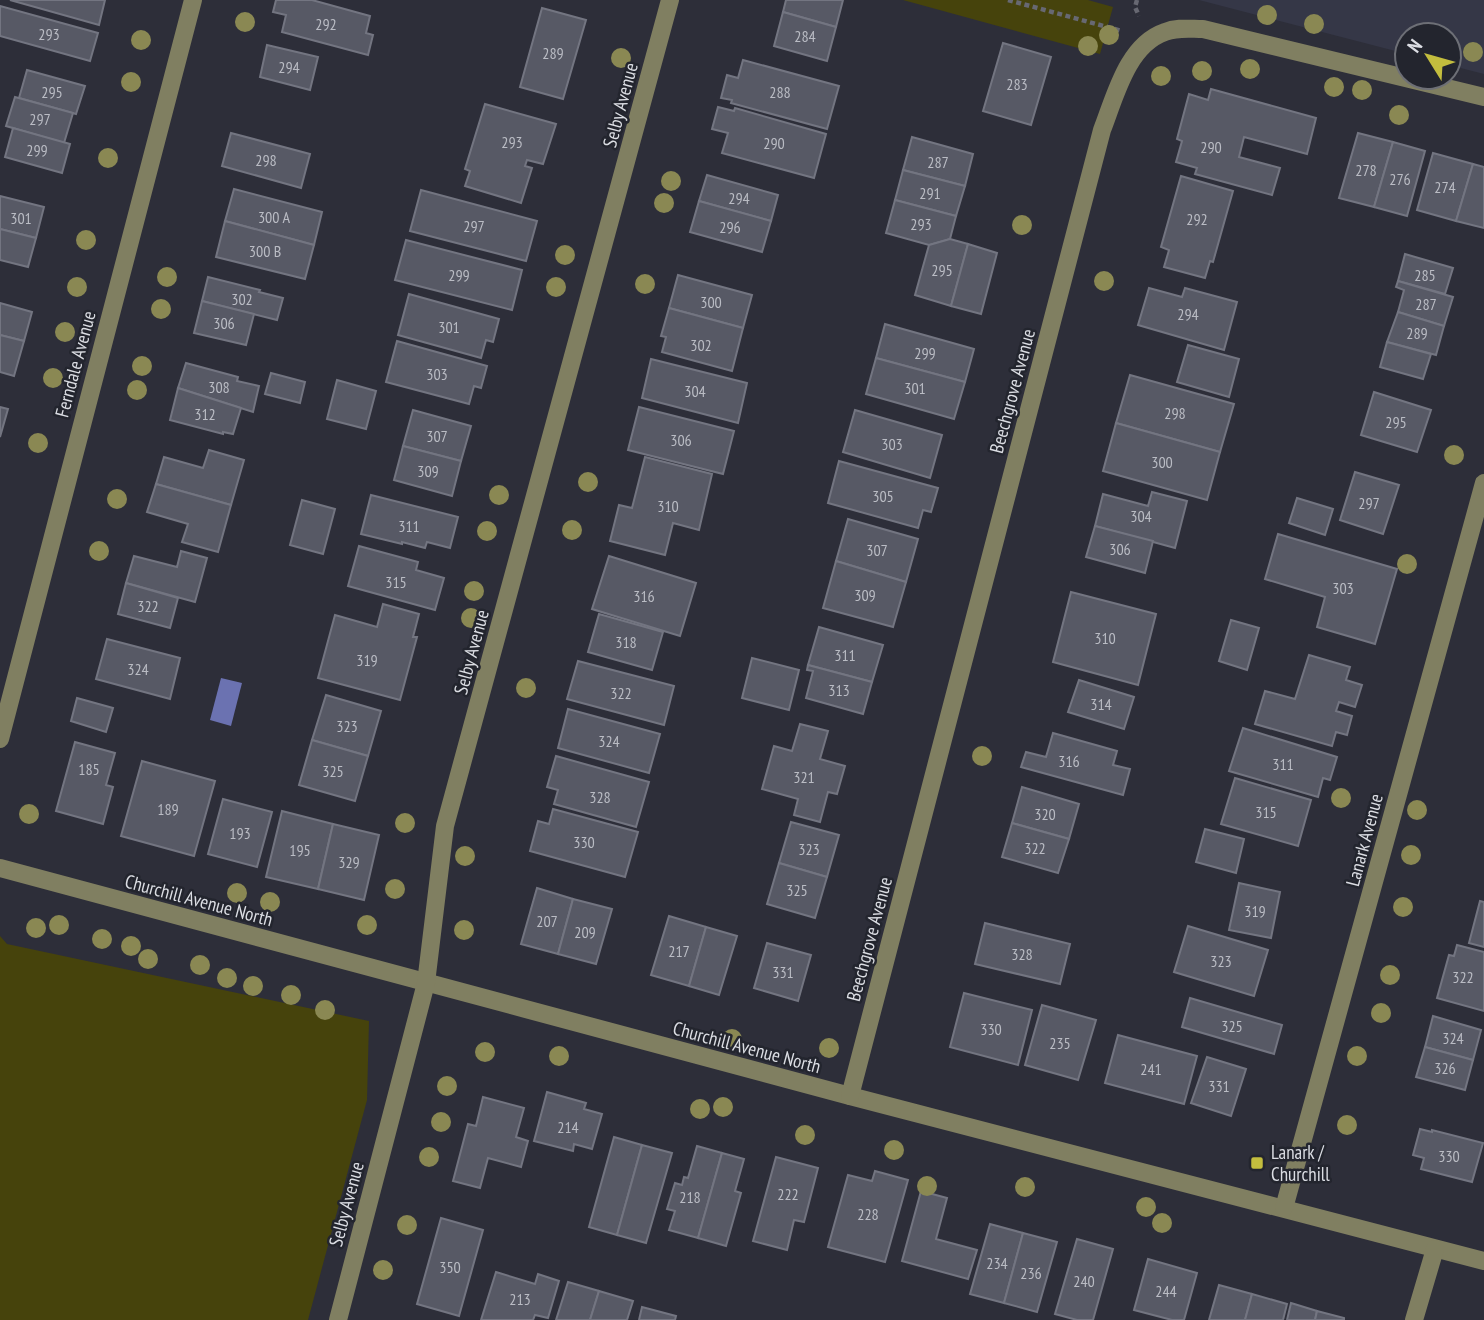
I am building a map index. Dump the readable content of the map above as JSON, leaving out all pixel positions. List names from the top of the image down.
{
  "streets": {
    "street": [
      "Selby Avenue",
      "Ferndale Avenue",
      "Beechgrove Avenue",
      "Lanark Avenue",
      "Churchill Avenue North"
    ]
  },
  "crossings": [
    ["Selby Avenue", "Churchill Avenue North"],
    ["Beechgrove Avenue", "Churchill Avenue North"],
    ["Lanark Avenue", "Churchill Avenue North"]
  ],
  "places": {
    "transit": ["Lanark / Churchill"]
  },
  "house_numbers": [
    "292",
    "293",
    "284",
    "289",
    "294",
    "283",
    "295",
    "288",
    "297",
    "293",
    "290",
    "290",
    "299",
    "298",
    "287",
    "278",
    "276",
    "274",
    "291",
    "294",
    "300 A",
    "301",
    "292",
    "293",
    "297",
    "296",
    "300 B",
    "295",
    "299",
    "285",
    "302",
    "300",
    "287",
    "294",
    "306",
    "301",
    "289",
    "302",
    "299",
    "303",
    "308",
    "301",
    "304",
    "298",
    "312",
    "295",
    "307",
    "306",
    "303",
    "300",
    "309",
    "305",
    "297",
    "310",
    "304",
    "311",
    "306",
    "307",
    "315",
    "303",
    "309",
    "316",
    "322",
    "310",
    "318",
    "311",
    "319",
    "324",
    "313",
    "322",
    "314",
    "323",
    "324",
    "316",
    "311",
    "185",
    "325",
    "321",
    "328",
    "189",
    "315",
    "320",
    "193",
    "330",
    "322",
    "323",
    "195",
    "329",
    "325",
    "319",
    "207",
    "209",
    "217",
    "328",
    "323",
    "331",
    "322",
    "325",
    "330",
    "324",
    "235",
    "326",
    "241",
    "331",
    "214",
    "330",
    "222",
    "218",
    "228",
    "234",
    "350",
    "236",
    "240",
    "244",
    "213"
  ],
  "north": "top left"
}
